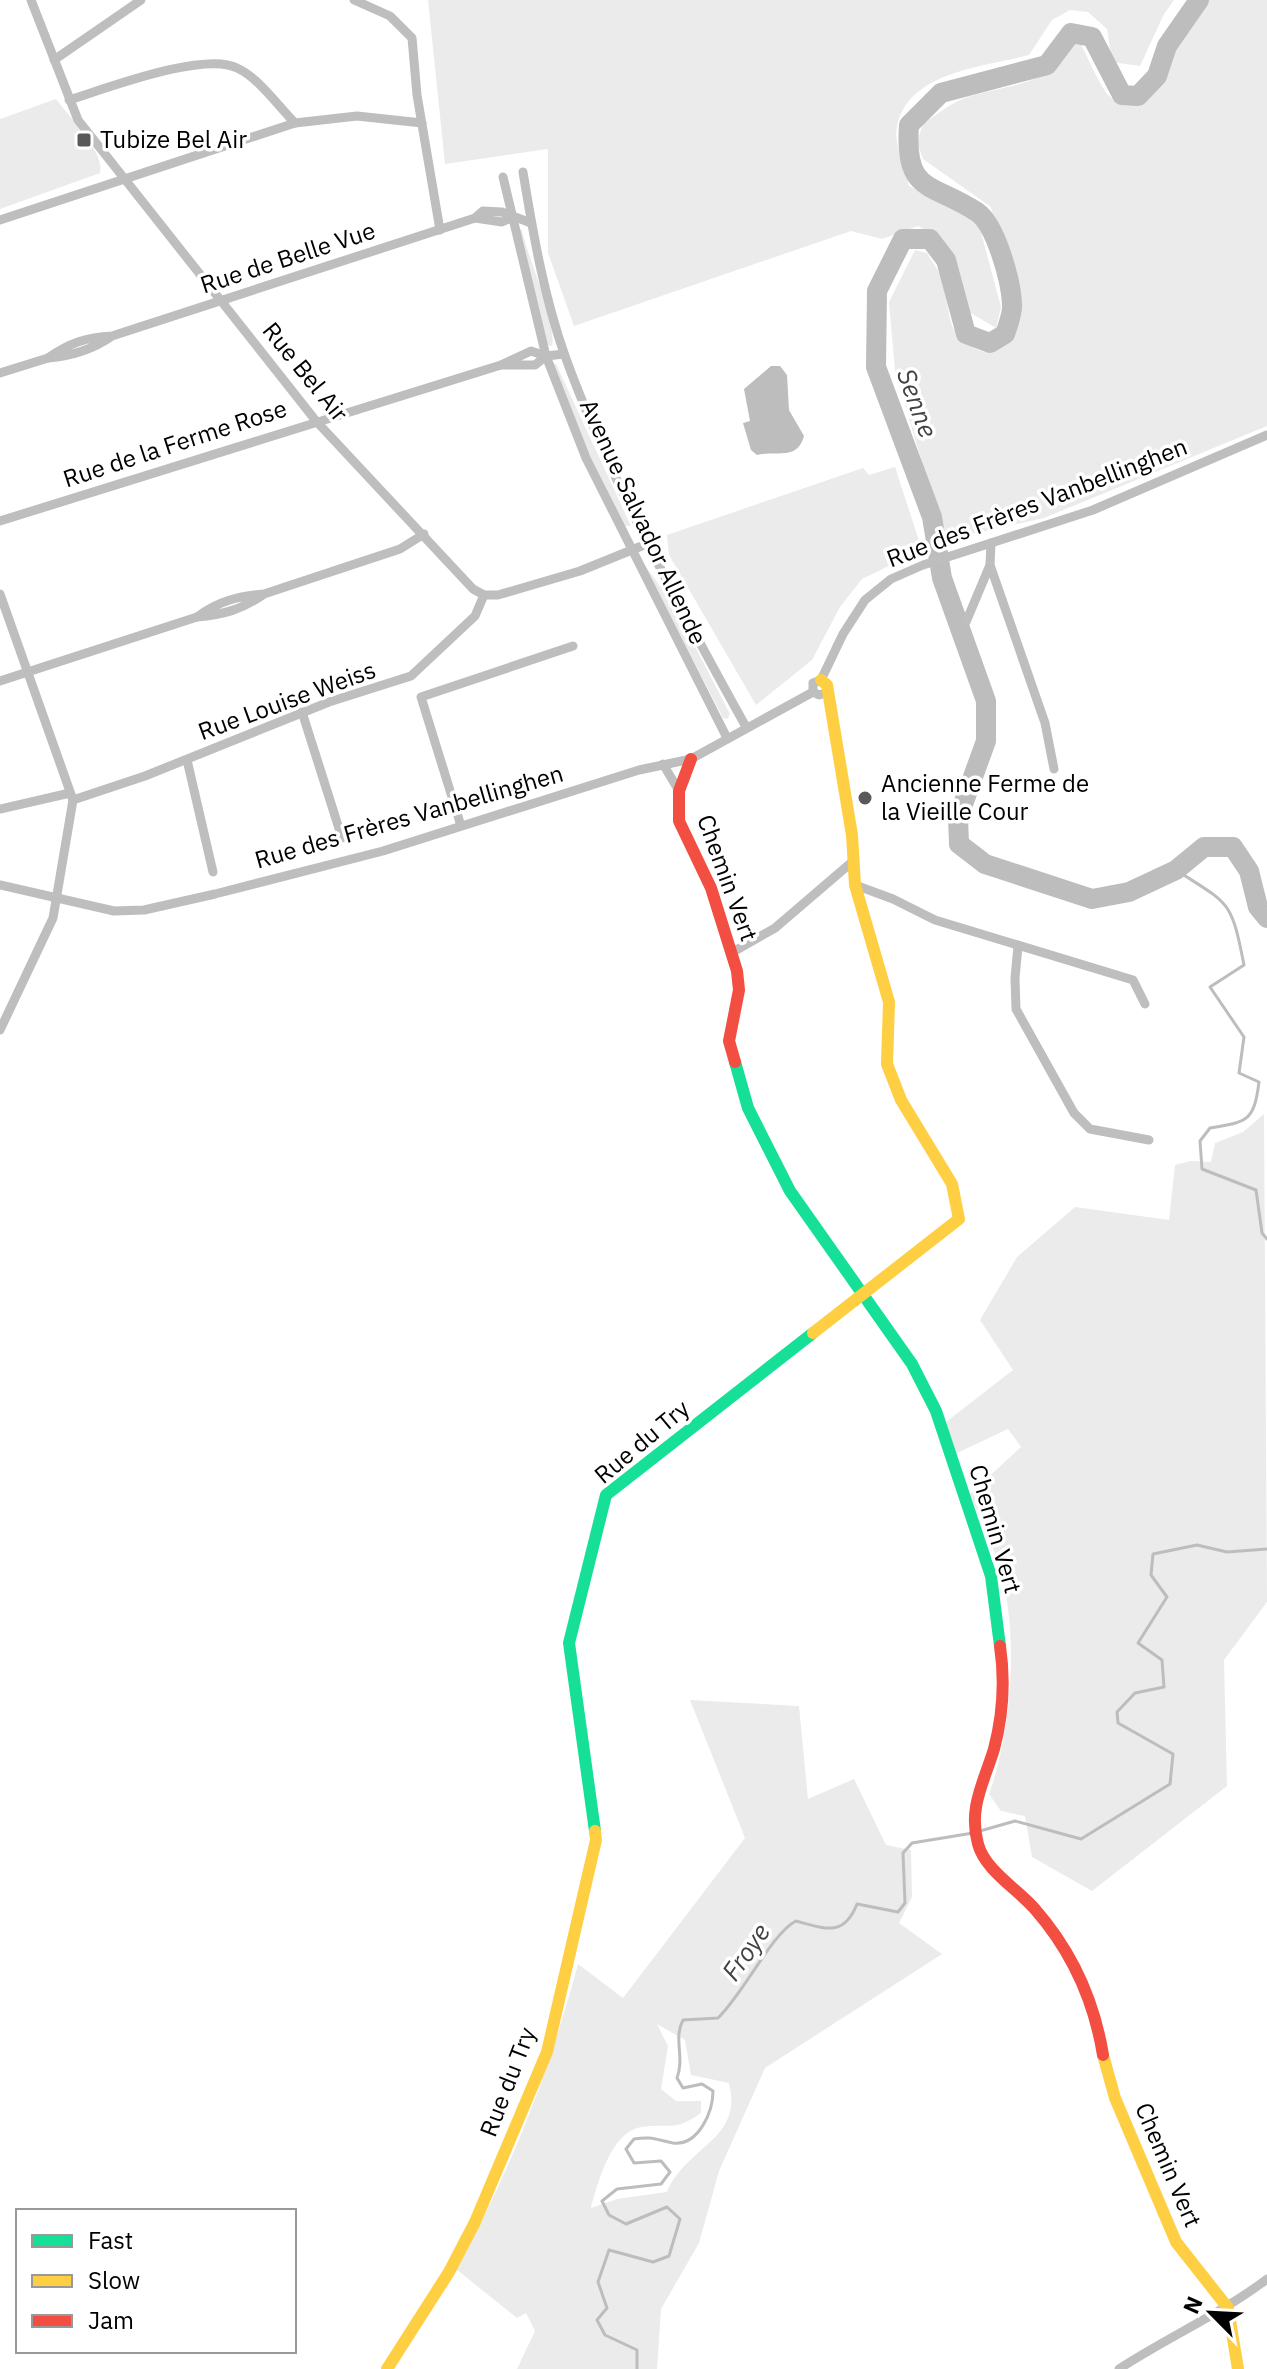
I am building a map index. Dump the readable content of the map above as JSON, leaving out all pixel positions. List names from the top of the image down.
{
  "streets": {
    "street": [
      "Rue de Belle Vue",
      "Rue Bel Air",
      "Rue de la Ferme Rose",
      "Rue des Frères Vanbellinghen",
      "Avenue Salvador Allende",
      "Rue Louise Weiss",
      "Chemin Vert",
      "Rue du Try"
    ]
  },
  "crossings": [
    ["Rue de Belle Vue", "Rue Bel Air"],
    ["Rue de Belle Vue", "Avenue Salvador Allende"],
    ["Rue Bel Air", "Rue de la Ferme Rose"],
    ["Rue Bel Air", "Rue Louise Weiss"],
    ["Rue de la Ferme Rose", "Avenue Salvador Allende"],
    ["Rue des Frères Vanbellinghen", "Avenue Salvador Allende"],
    ["Rue des Frères Vanbellinghen", "Chemin Vert"],
    ["Rue des Frères Vanbellinghen", "Rue du Try"],
    ["Chemin Vert", "Rue du Try"]
  ],
  "water": ["Senne", "Froye"],
  "places": {
    "transit": ["Tubize Bel Air"],
    "other": ["Ancienne Ferme de la Vieille Cour"]
  },
  "legend": ["Fast", "Slow", "Jam"],
  "north": "top left"
}
